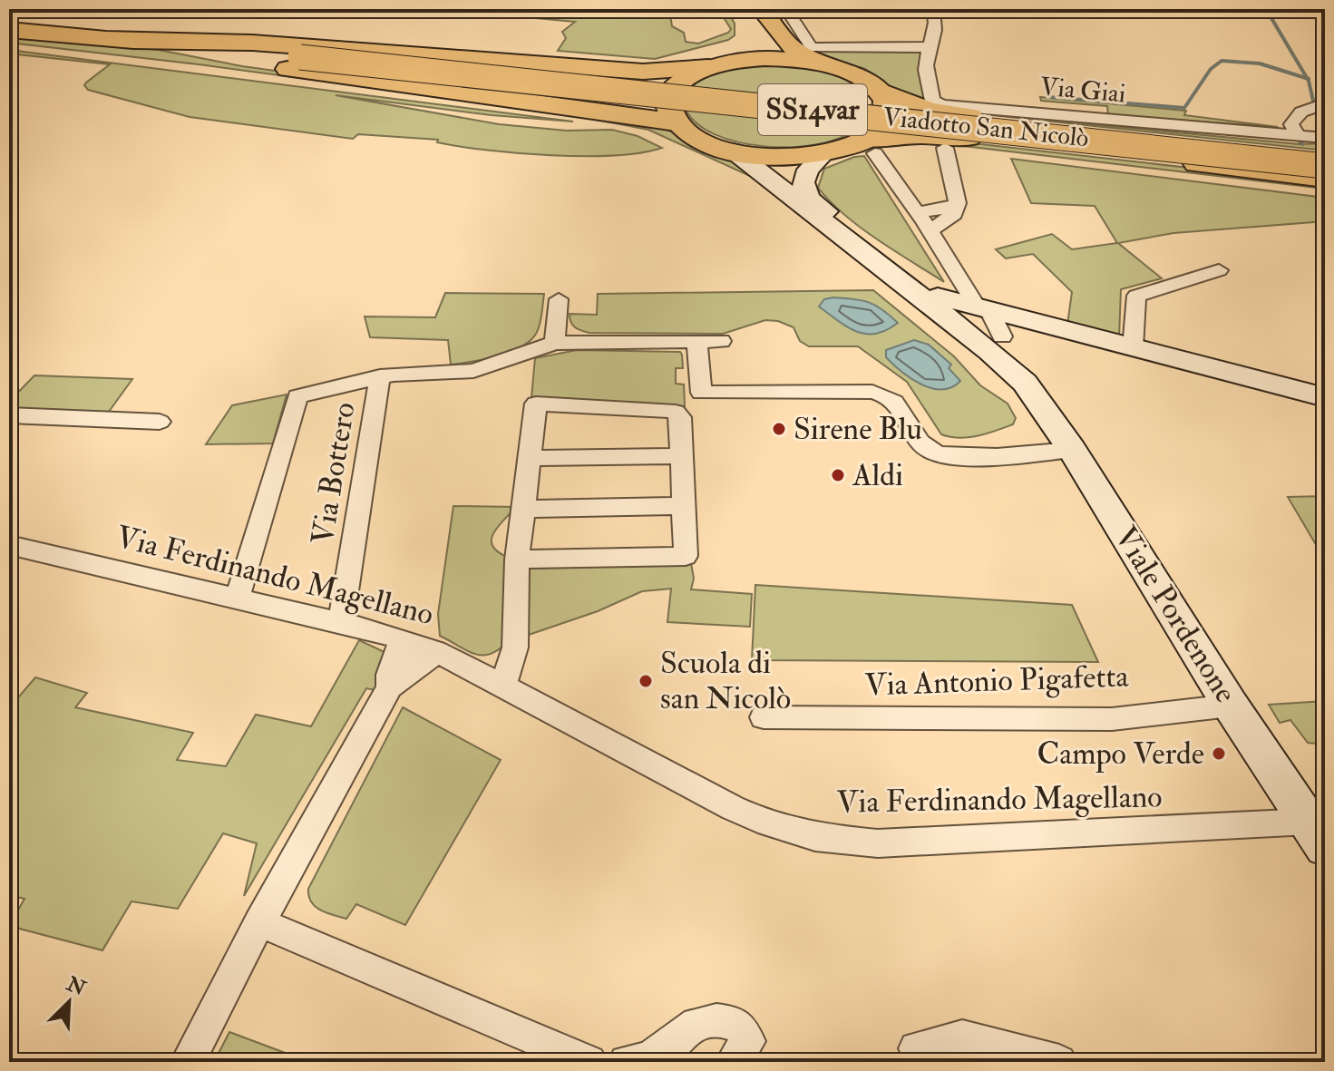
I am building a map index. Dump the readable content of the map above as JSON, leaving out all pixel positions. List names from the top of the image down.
{
  "streets": {
    "highway": ["SS14var", "Viadotto San Nicolò"],
    "main road": ["Viale Pordenone"],
    "street": [
      "Via Giai",
      "Via Bottero",
      "Via Ferdinando Magellano",
      "Via Antonio Pigafetta"
    ]
  },
  "crossings": [
    ["SS14var", "Viadotto San Nicolò"],
    ["Via Bottero", "Via Ferdinando Magellano"],
    ["Via Ferdinando Magellano", "Viale Pordenone"],
    ["Viale Pordenone", "Via Antonio Pigafetta"]
  ],
  "places": [
    "Sirene Blu",
    "Aldi",
    "Scuola di san Nicolò",
    "Campo Verde"
  ],
  "north": "top right"
}
